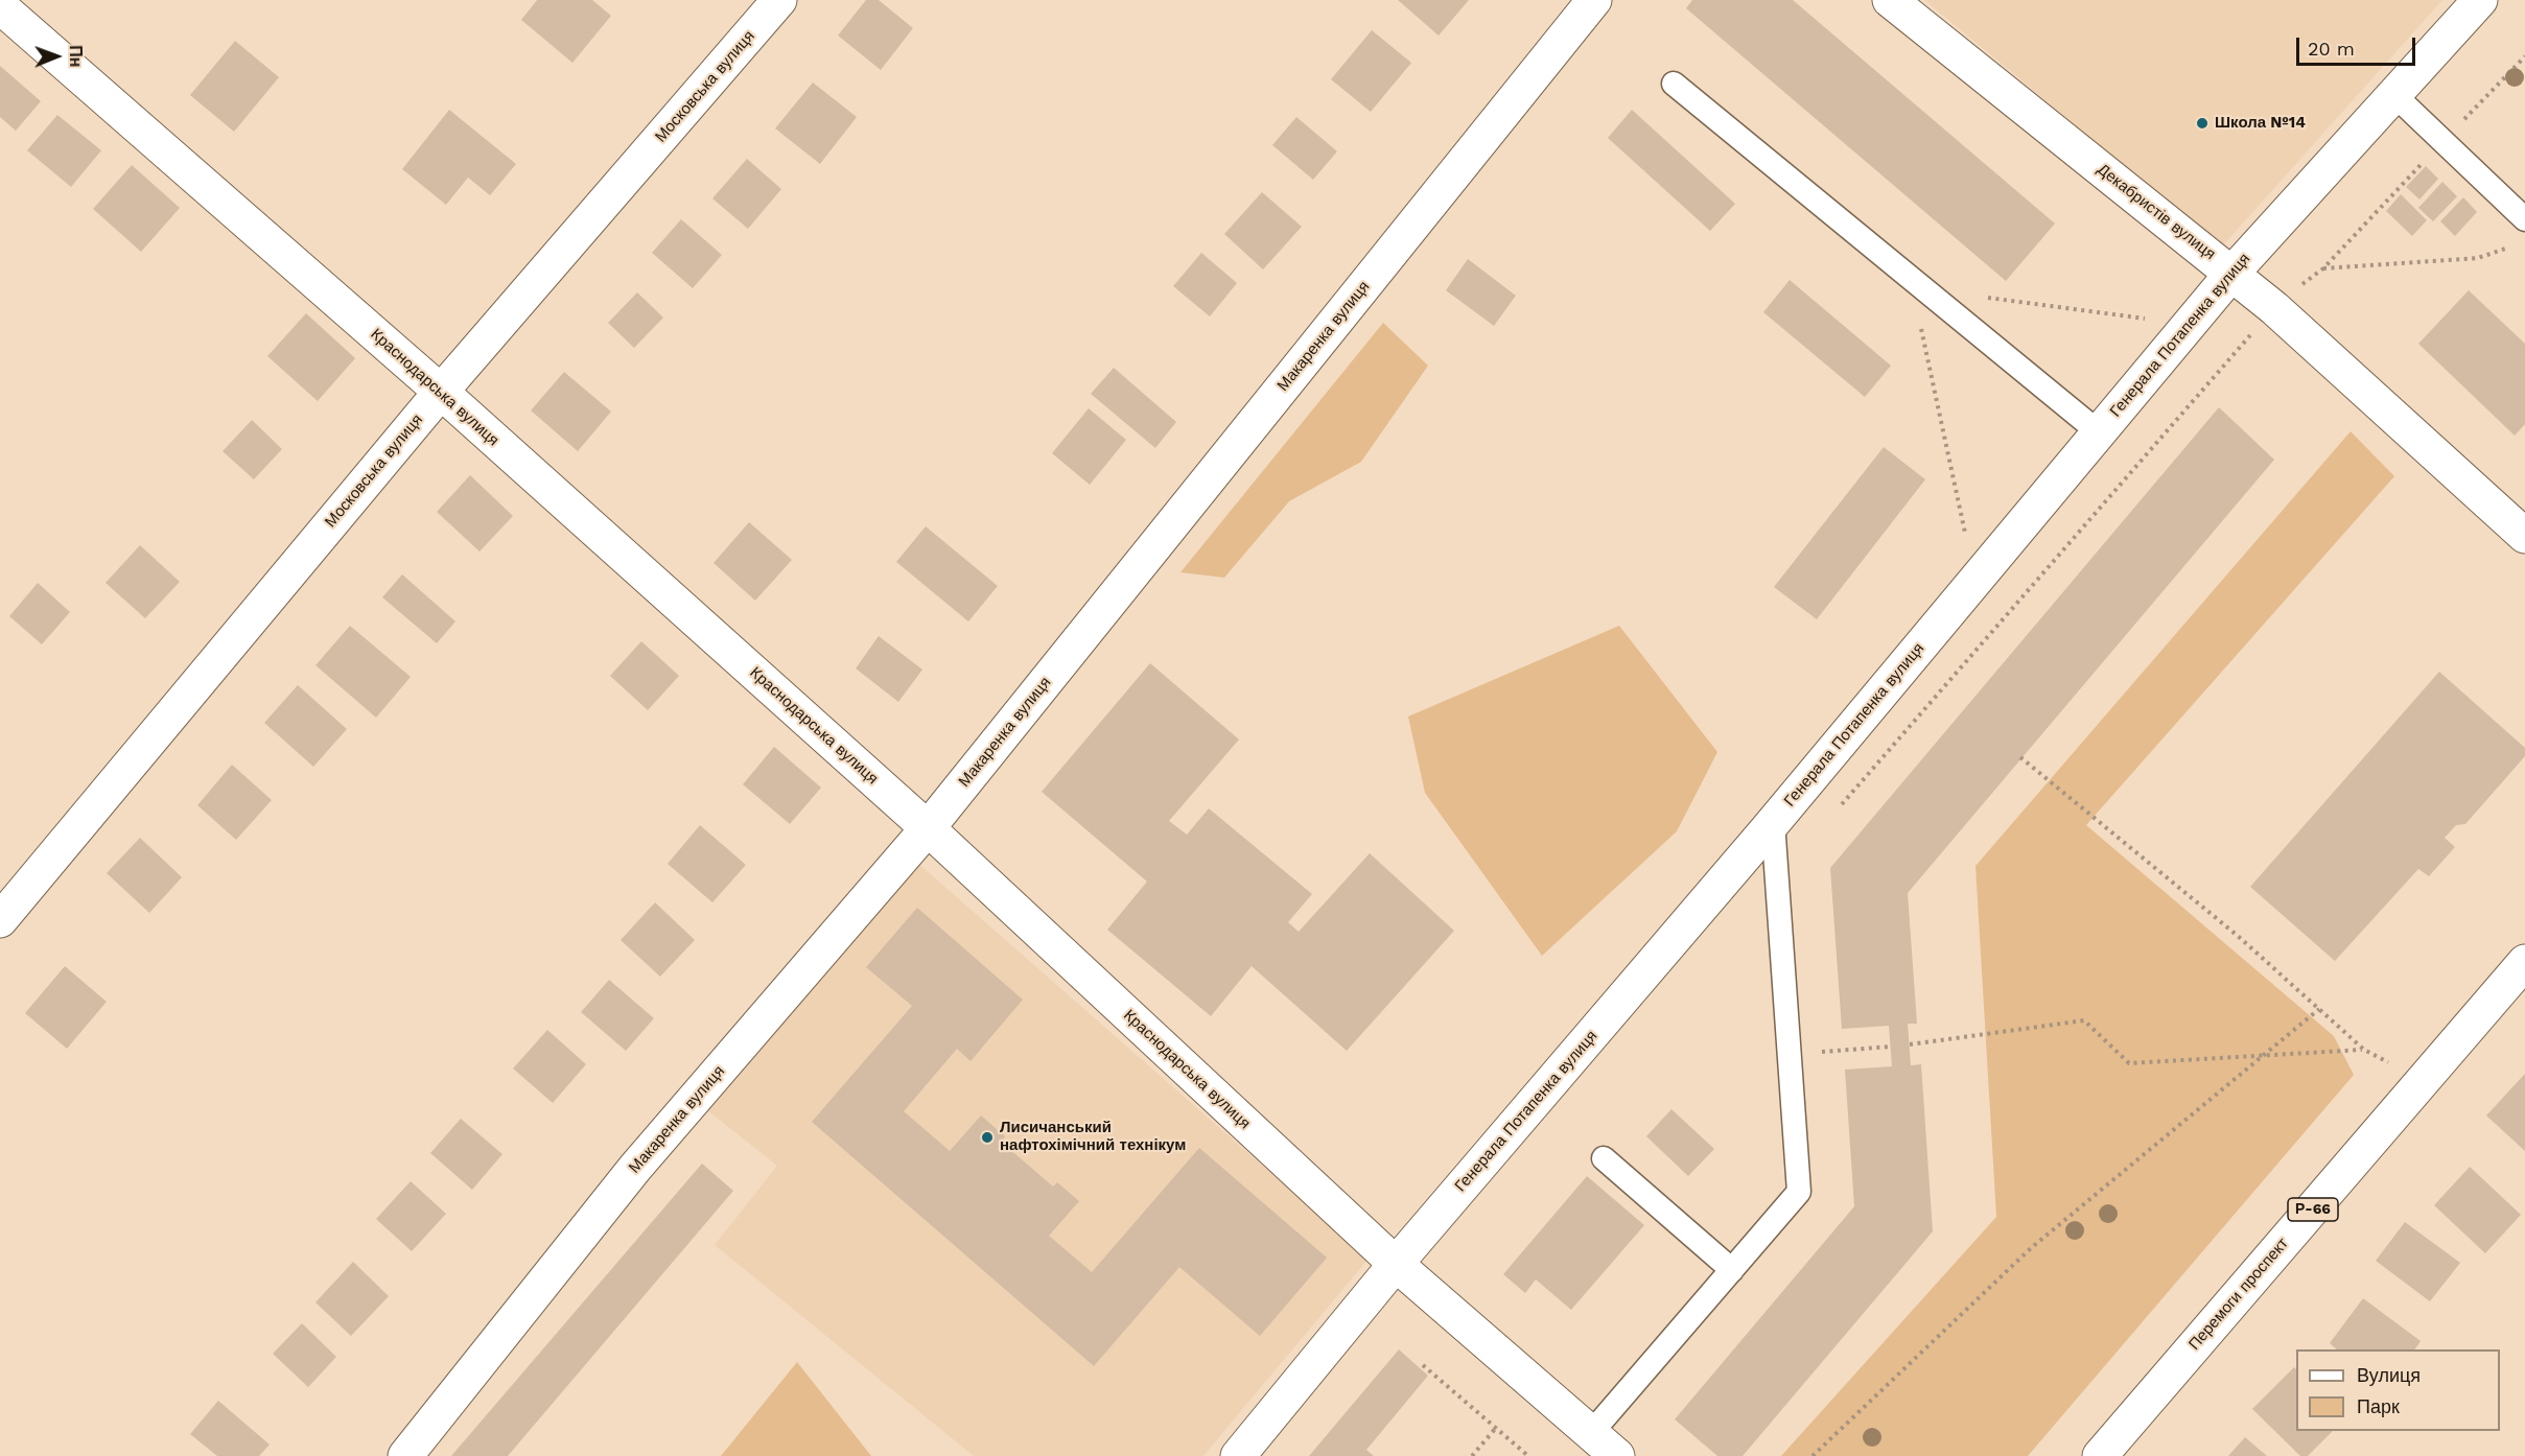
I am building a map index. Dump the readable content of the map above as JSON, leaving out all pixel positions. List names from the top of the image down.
{
  "streets": {
    "street": [
      "Московська вулиця",
      "Декабристів вулиця",
      "Генерала Потапенка вулиця",
      "Макаренка вулиця",
      "Краснодарська вулиця",
      "Р-66",
      "Перемоги проспект"
    ]
  },
  "crossings": [
    ["Московська вулиця", "Краснодарська вулиця"],
    ["Декабристів вулиця", "Генерала Потапенка вулиця"],
    ["Генерала Потапенка вулиця", "Краснодарська вулиця"],
    ["Макаренка вулиця", "Краснодарська вулиця"]
  ],
  "places": ["Школа №14", "Лисичанський нафтохімічний технікум"],
  "legend": ["Вулиця", "Парк"],
  "scale_bar": "20 m",
  "north": "right"
}
